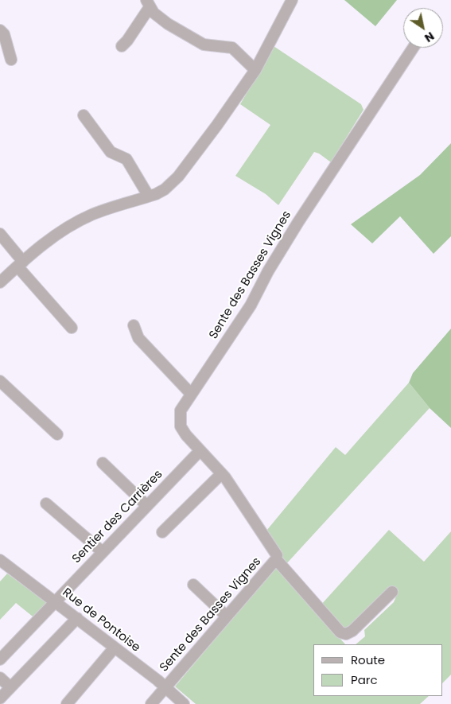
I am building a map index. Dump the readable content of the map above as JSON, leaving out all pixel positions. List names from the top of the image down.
{
  "streets": {
    "street": ["Sente des Basses Vignes", "Sentier des Carrières", "Rue de Pontoise"]
  },
  "crossings": [
    ["Sente des Basses Vignes", "Sentier des Carrières"],
    ["Sente des Basses Vignes", "Rue de Pontoise"],
    ["Sentier des Carrières", "Rue de Pontoise"]
  ],
  "legend": ["Route", "Parc"],
  "north": "bottom right"
}
